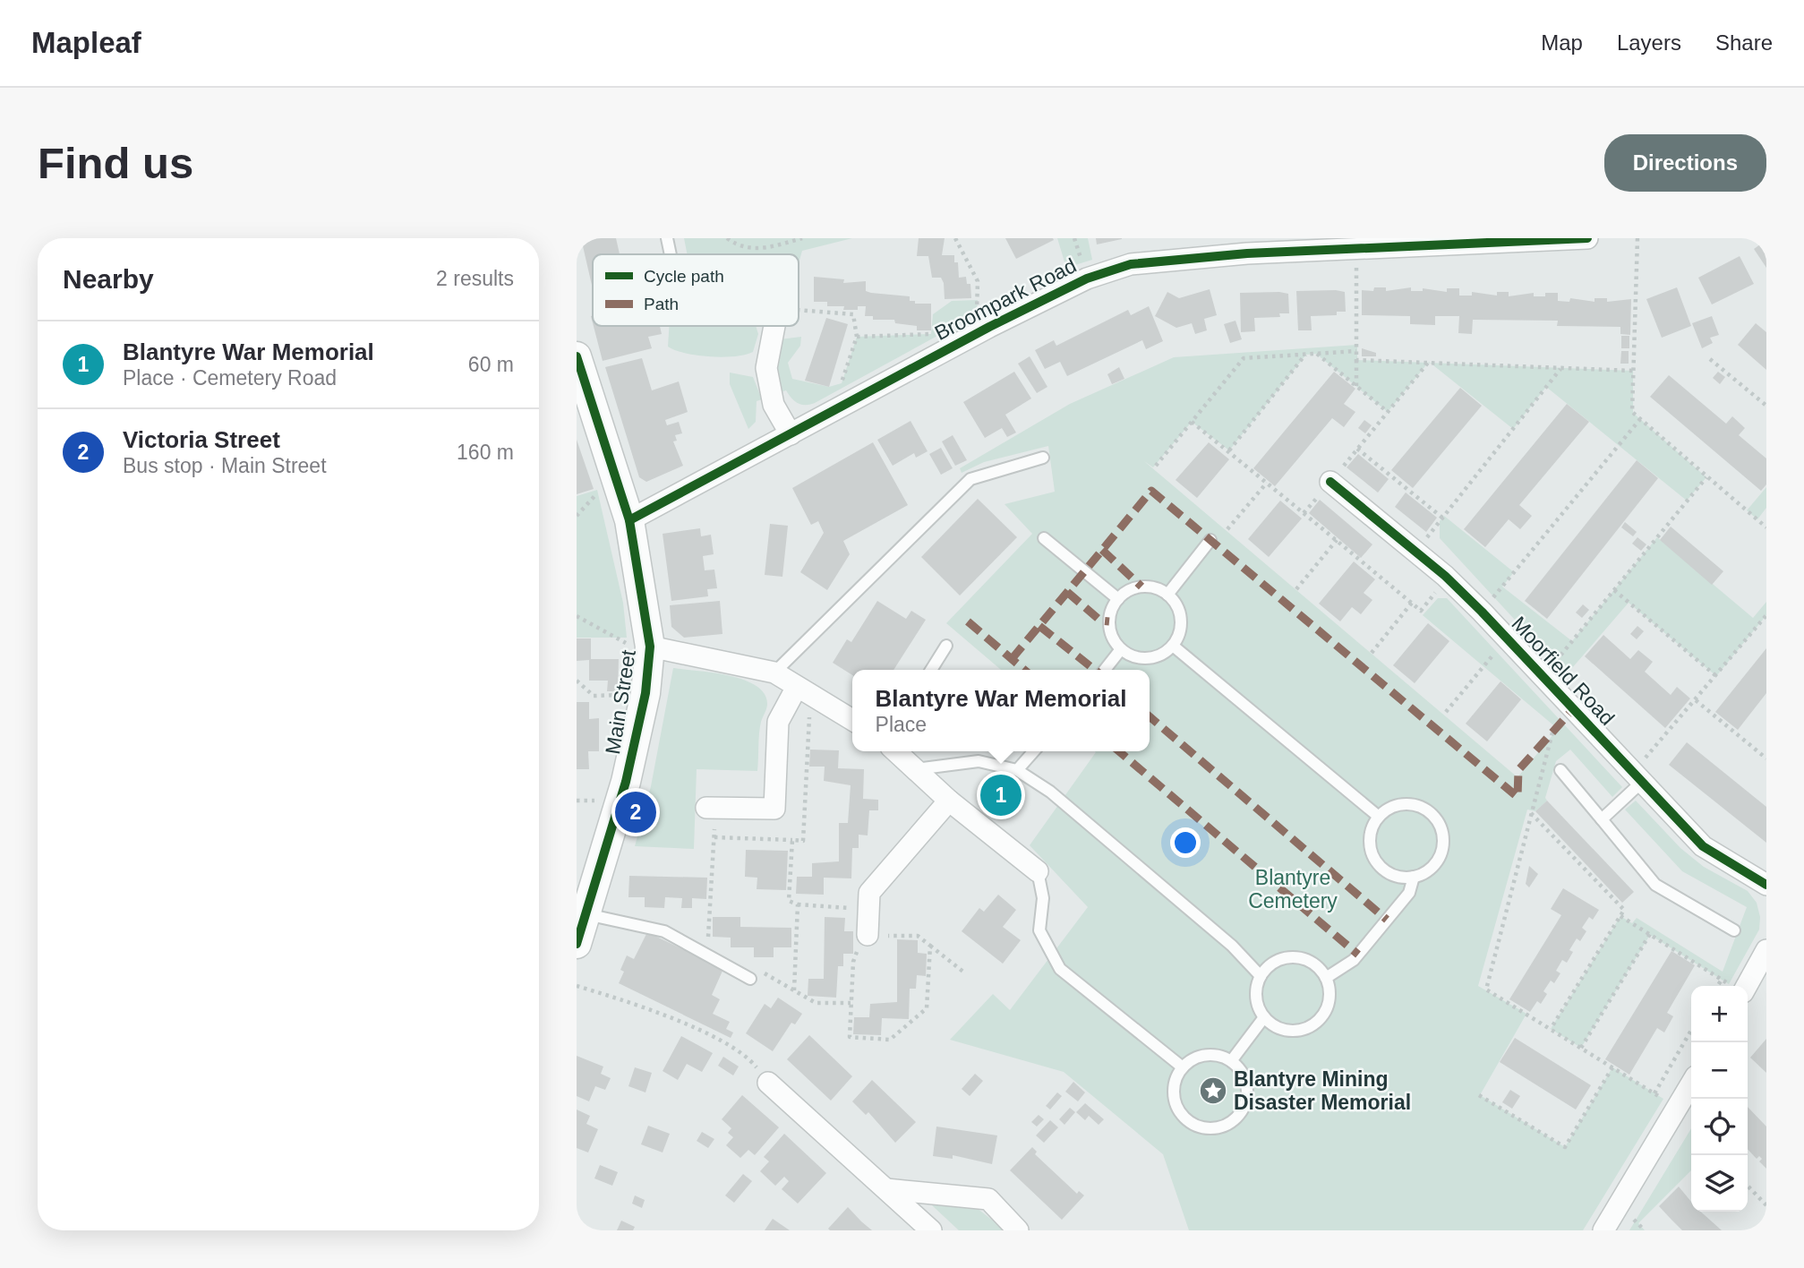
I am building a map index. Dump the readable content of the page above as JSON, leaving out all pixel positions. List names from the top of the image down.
{
  "streets": {
    "main road": ["Main Street"],
    "street": ["Broompark Road", "Moorfield Road"]
  },
  "crossings": [
    ["Broompark Road", "Main Street"]
  ],
  "parks": ["Blantyre Cemetery"],
  "places": {
    "place": ["Blantyre Mining Disaster Memorial"]
  },
  "legend": ["Cycle path", "Path"],
  "page": {
    "header": "Mapleaf",
    "nav": ["Map", "Layers", "Share"],
    "buttons": "Directions",
    "title": "Find us",
    "heading": ["Nearby", "2 results"],
    "list": [
      {
        "mark": "1",
        "name": "Blantyre War Memorial",
        "note": "Place · Cemetery Road",
        "value": "60 m"
      },
      {
        "mark": "2",
        "name": "Victoria Street",
        "note": "Bus stop · Main Street",
        "value": "160 m"
      }
    ],
    "popup": ["Blantyre War Memorial", "Place"],
    "pins": ["1", "2"],
    "map_buttons": ["+", "−"]
  }
}
